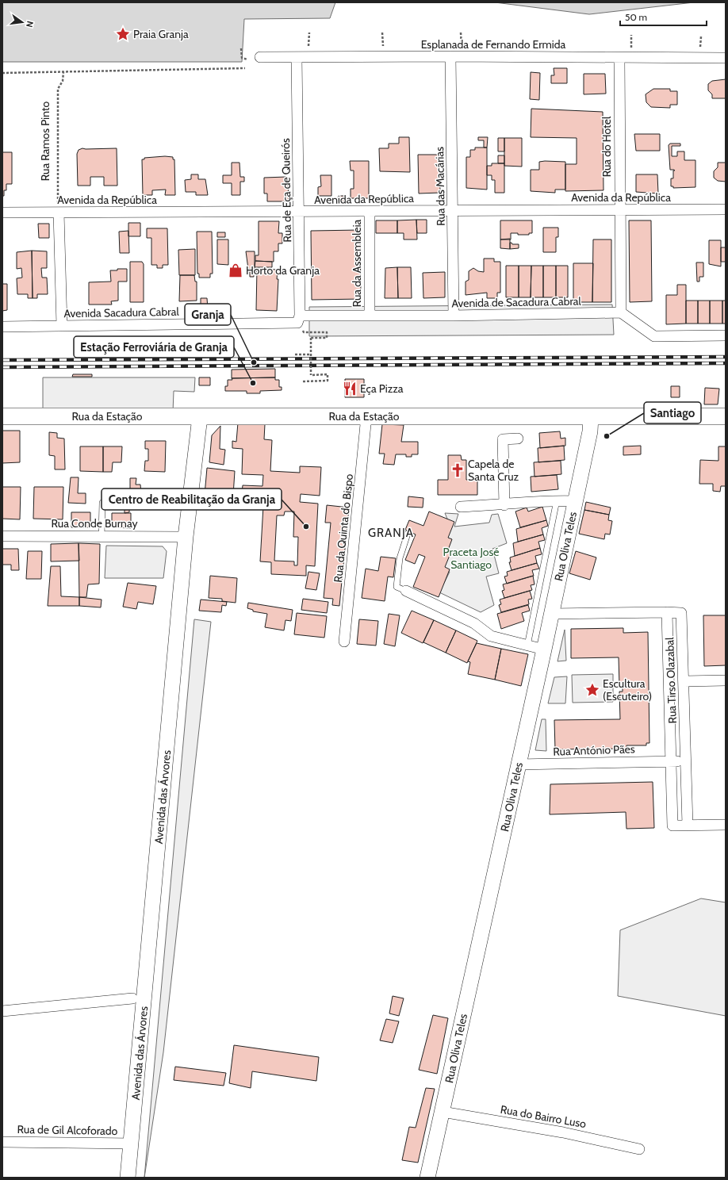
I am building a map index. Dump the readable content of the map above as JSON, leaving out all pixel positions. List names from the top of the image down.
{
  "streets": {
    "main road": ["Rua da Estação", "Rua Oliva Teles", "Avenida das Árvores"],
    "street": [
      "Esplanada de Fernando Ermida",
      "Rua do Hotel",
      "Rua das Macárias",
      "Rua de Eça de Queirós",
      "Avenida da República",
      "Rua da Assembleia",
      "Avenida de Sacadura Cabral",
      "Avenida Sacadura Cabral",
      "Rua Conde Burnay",
      "Rua da Quinta do Bispo",
      "Rua Tirso Olazabal",
      "Rua António Pães",
      "Rua do Bairro Luso",
      "Rua de Gil Alcoforado"
    ],
    "path": ["Rua Ramos Pinto"]
  },
  "crossings": [
    ["Esplanada de Fernando Ermida", "Rua do Hotel"],
    ["Esplanada de Fernando Ermida", "Rua das Macárias"],
    ["Esplanada de Fernando Ermida", "Rua de Eça de Queirós"],
    ["Rua Ramos Pinto", "Avenida da República"],
    ["Rua do Hotel", "Avenida da República"],
    ["Rua do Hotel", "Avenida de Sacadura Cabral"],
    ["Rua das Macárias", "Avenida da República"],
    ["Rua das Macárias", "Avenida de Sacadura Cabral"],
    ["Rua de Eça de Queirós", "Avenida da República"],
    ["Rua de Eça de Queirós", "Avenida de Sacadura Cabral"],
    ["Rua de Eça de Queirós", "Avenida Sacadura Cabral"],
    ["Avenida da República", "Rua da Assembleia"],
    ["Rua da Assembleia", "Avenida de Sacadura Cabral"],
    ["Avenida de Sacadura Cabral", "Avenida Sacadura Cabral"],
    ["Rua da Estação", "Rua da Quinta do Bispo"],
    ["Rua da Estação", "Rua Oliva Teles"],
    ["Rua da Estação", "Avenida das Árvores"],
    ["Rua Conde Burnay", "Avenida das Árvores"],
    ["Rua Oliva Teles", "Rua Tirso Olazabal"],
    ["Rua Oliva Teles", "Rua António Pães"],
    ["Rua Oliva Teles", "Rua do Bairro Luso"],
    ["Rua Tirso Olazabal", "Rua António Pães"],
    ["Avenida das Árvores", "Rua de Gil Alcoforado"]
  ],
  "districts": ["GRANJA"],
  "parks": ["Praceta José Santiago"],
  "places": {
    "place": ["Praia Granja", "Escultura (Escuteiro)"],
    "shop": ["Horto da Granja"],
    "other": [
      "Granja",
      "Estação Ferroviária de Granja",
      "Santiago",
      "Centro de Reabilitação da Granja"
    ],
    "restaurant": ["Eça Pizza"],
    "church": ["Capela de Santa Cruz"]
  },
  "scale_bar": "50 m",
  "north": "right"
}
